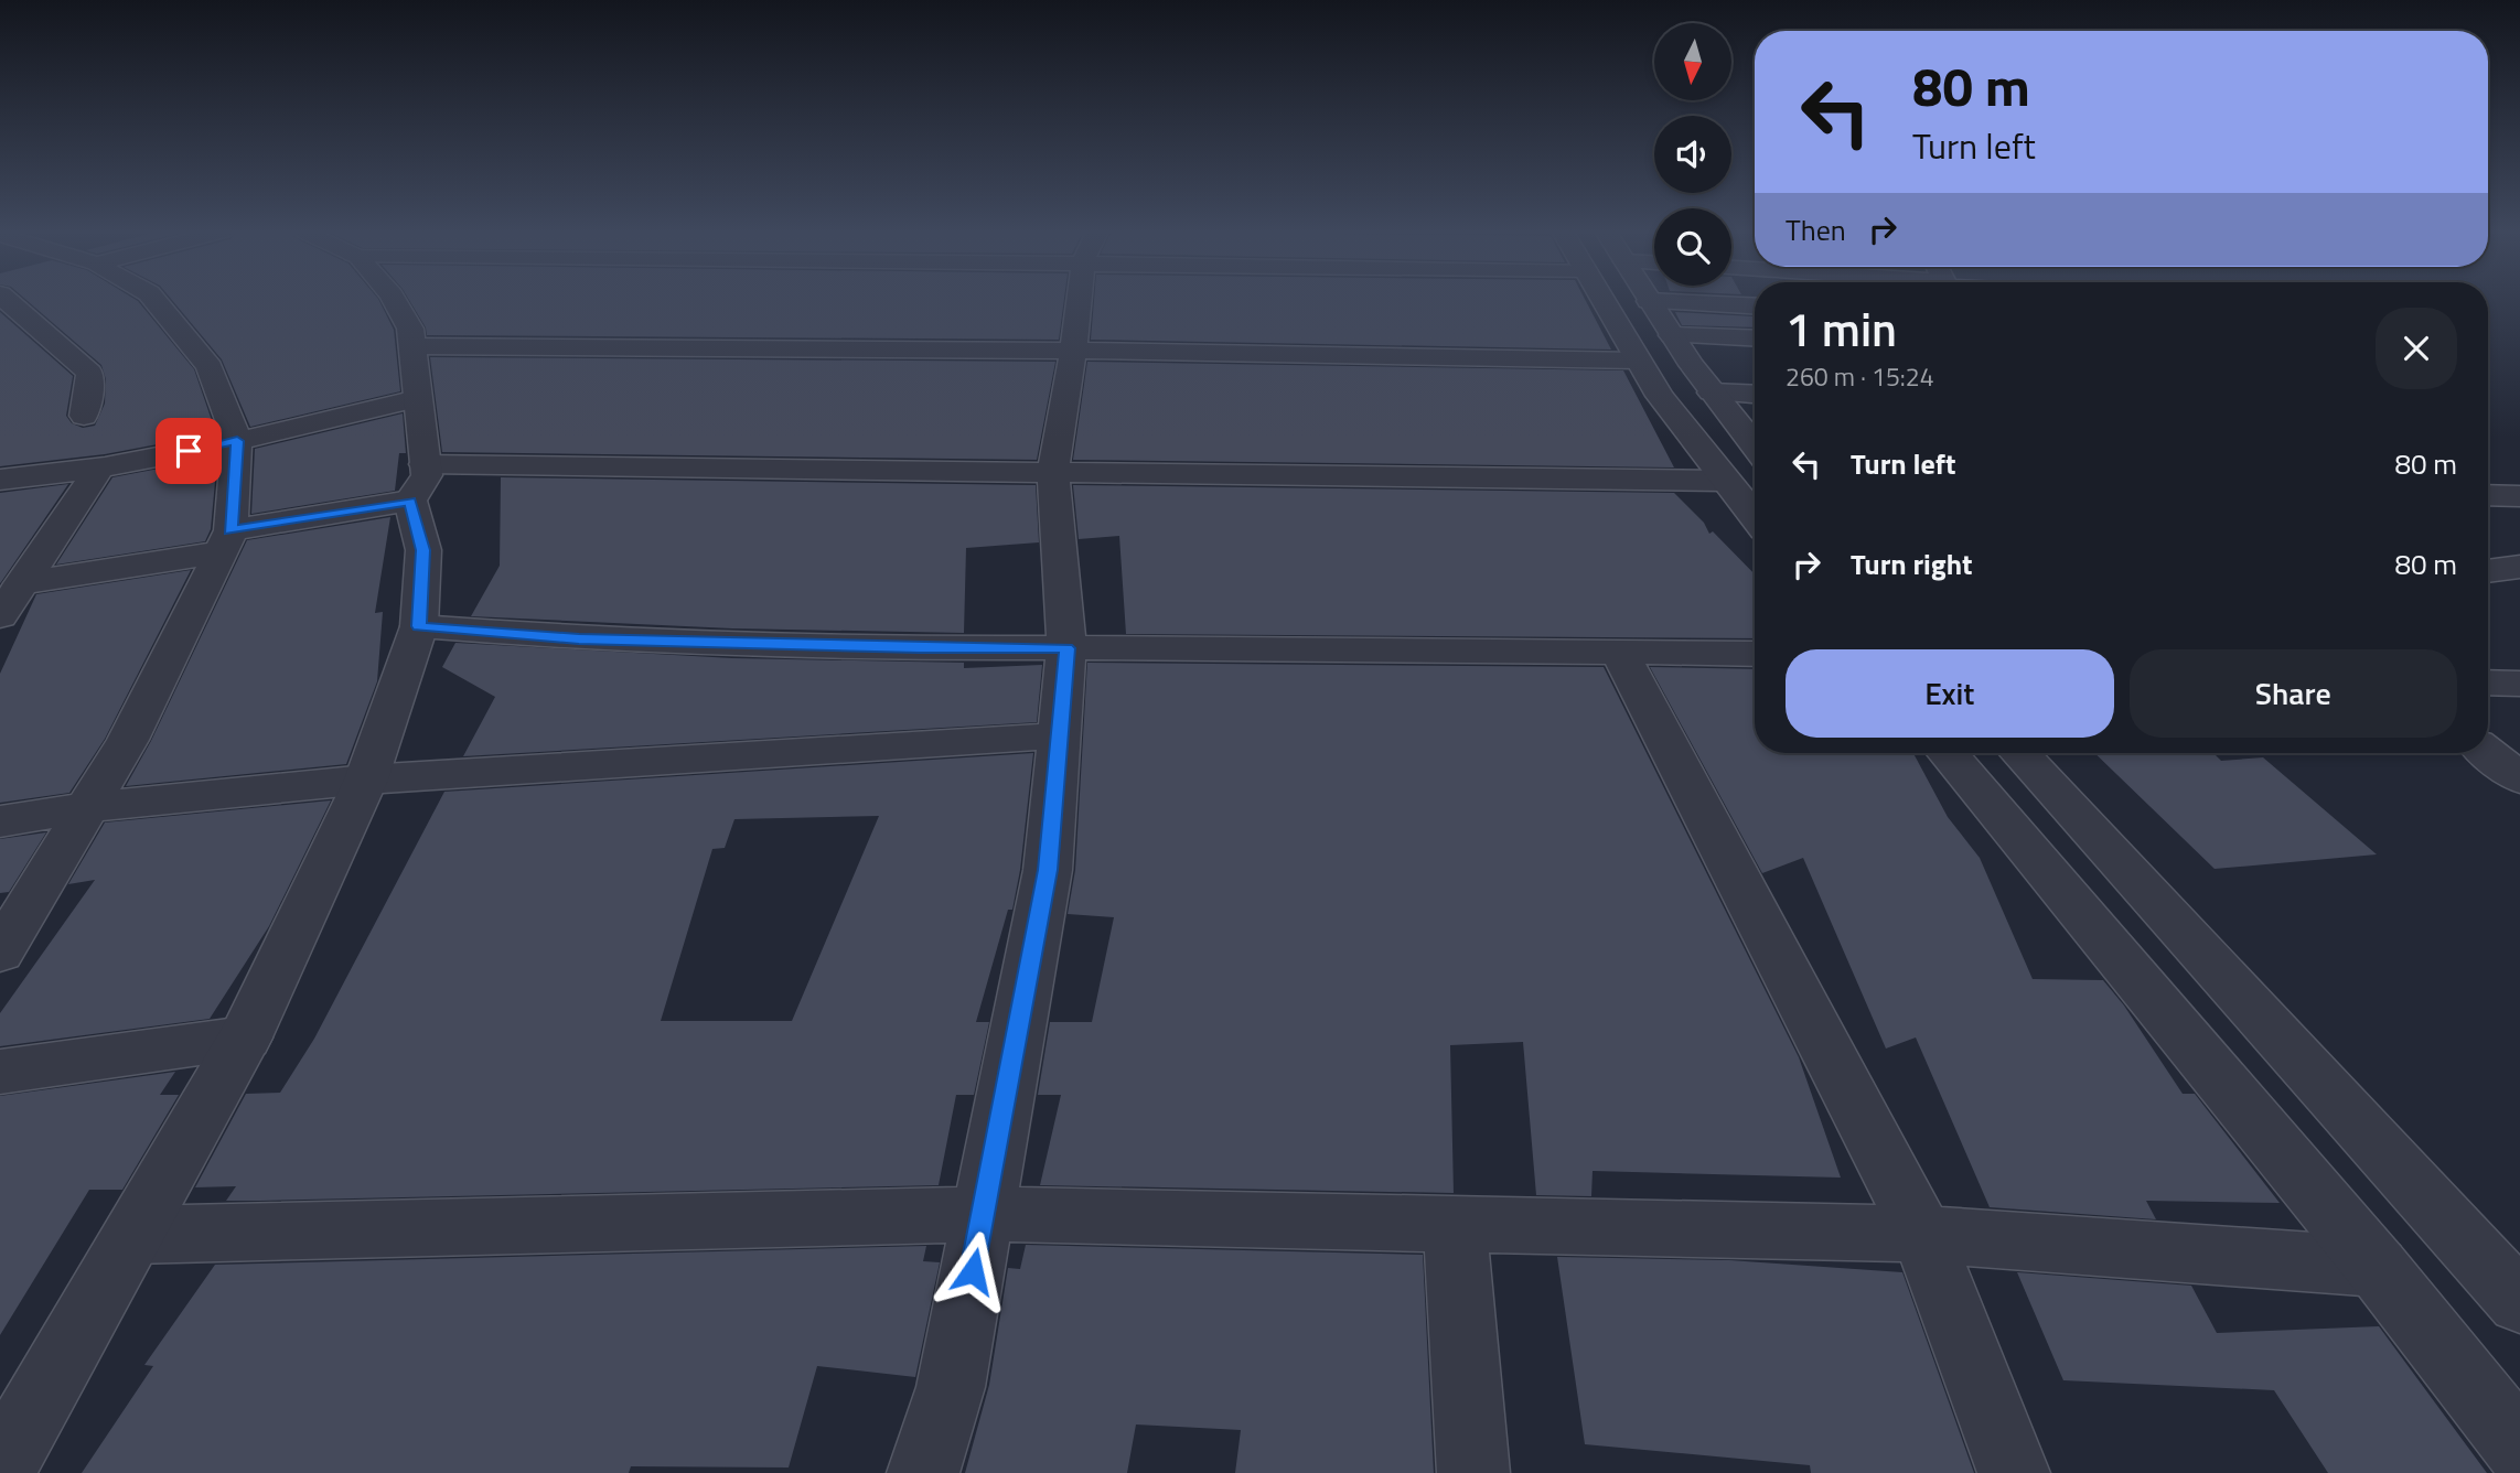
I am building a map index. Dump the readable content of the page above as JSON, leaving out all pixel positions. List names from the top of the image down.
{
  "north": "bottom",
  "page": {
    "turn": ["80 m", "Turn left"],
    "then": "Then",
    "heading": ["1 min", "260 m · 15:24"],
    "list": [
      {
        "name": "Turn left",
        "value": "80 m"
      },
      {
        "name": "Turn right",
        "value": "80 m"
      }
    ],
    "buttons": ["Exit", "Share"]
  }
}
